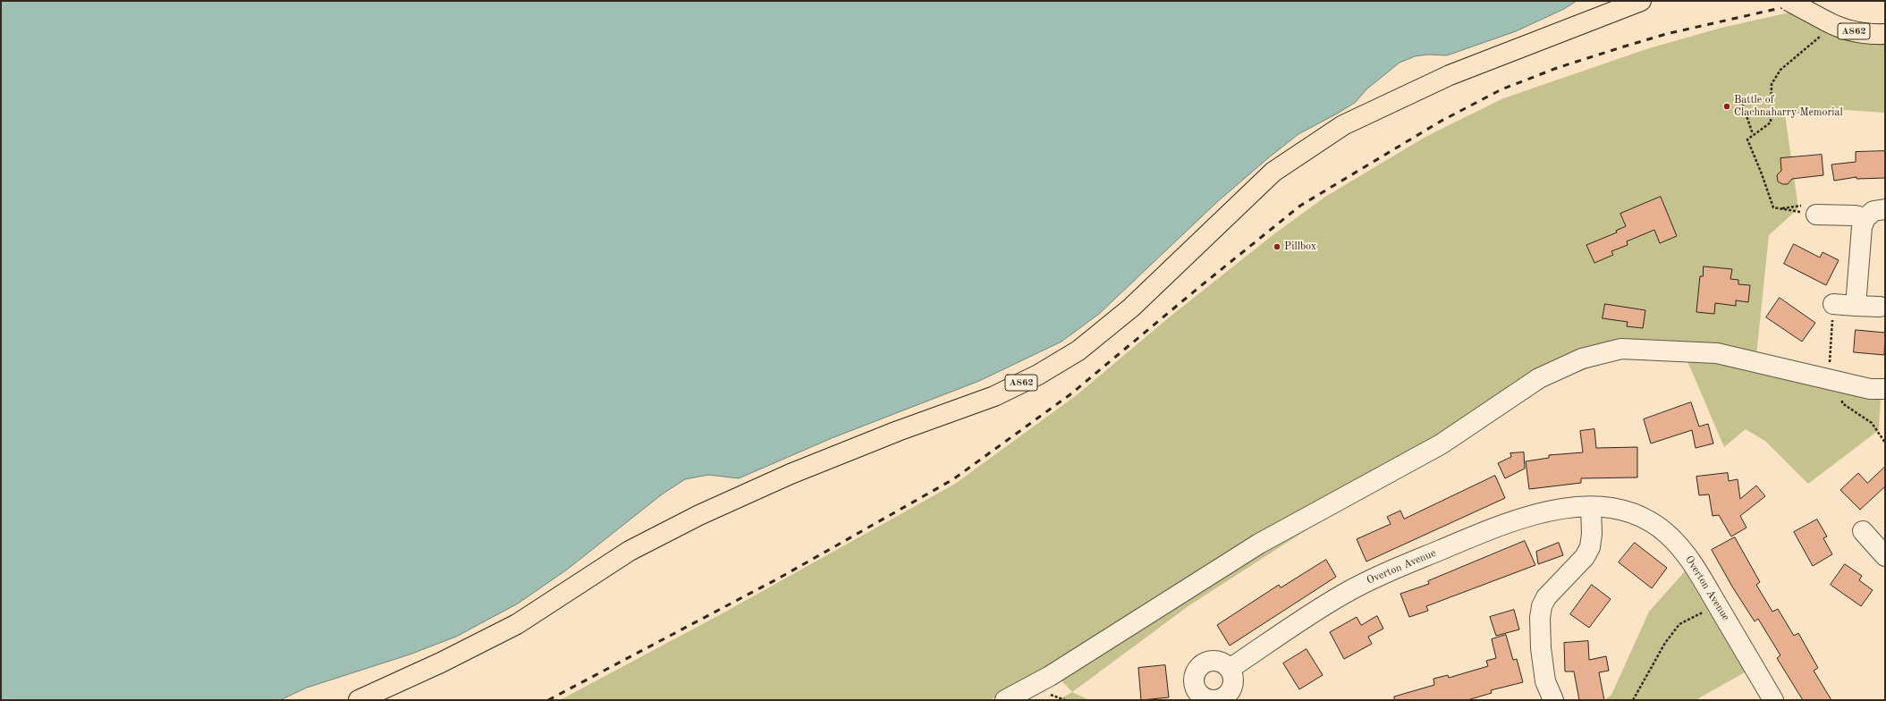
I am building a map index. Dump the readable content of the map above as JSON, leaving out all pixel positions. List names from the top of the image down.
{
  "streets": {
    "main road": ["A862"],
    "street": ["Overton Avenue"]
  },
  "places": ["Battle of Clachnaharry Memorial", "Pillbox"]
}
